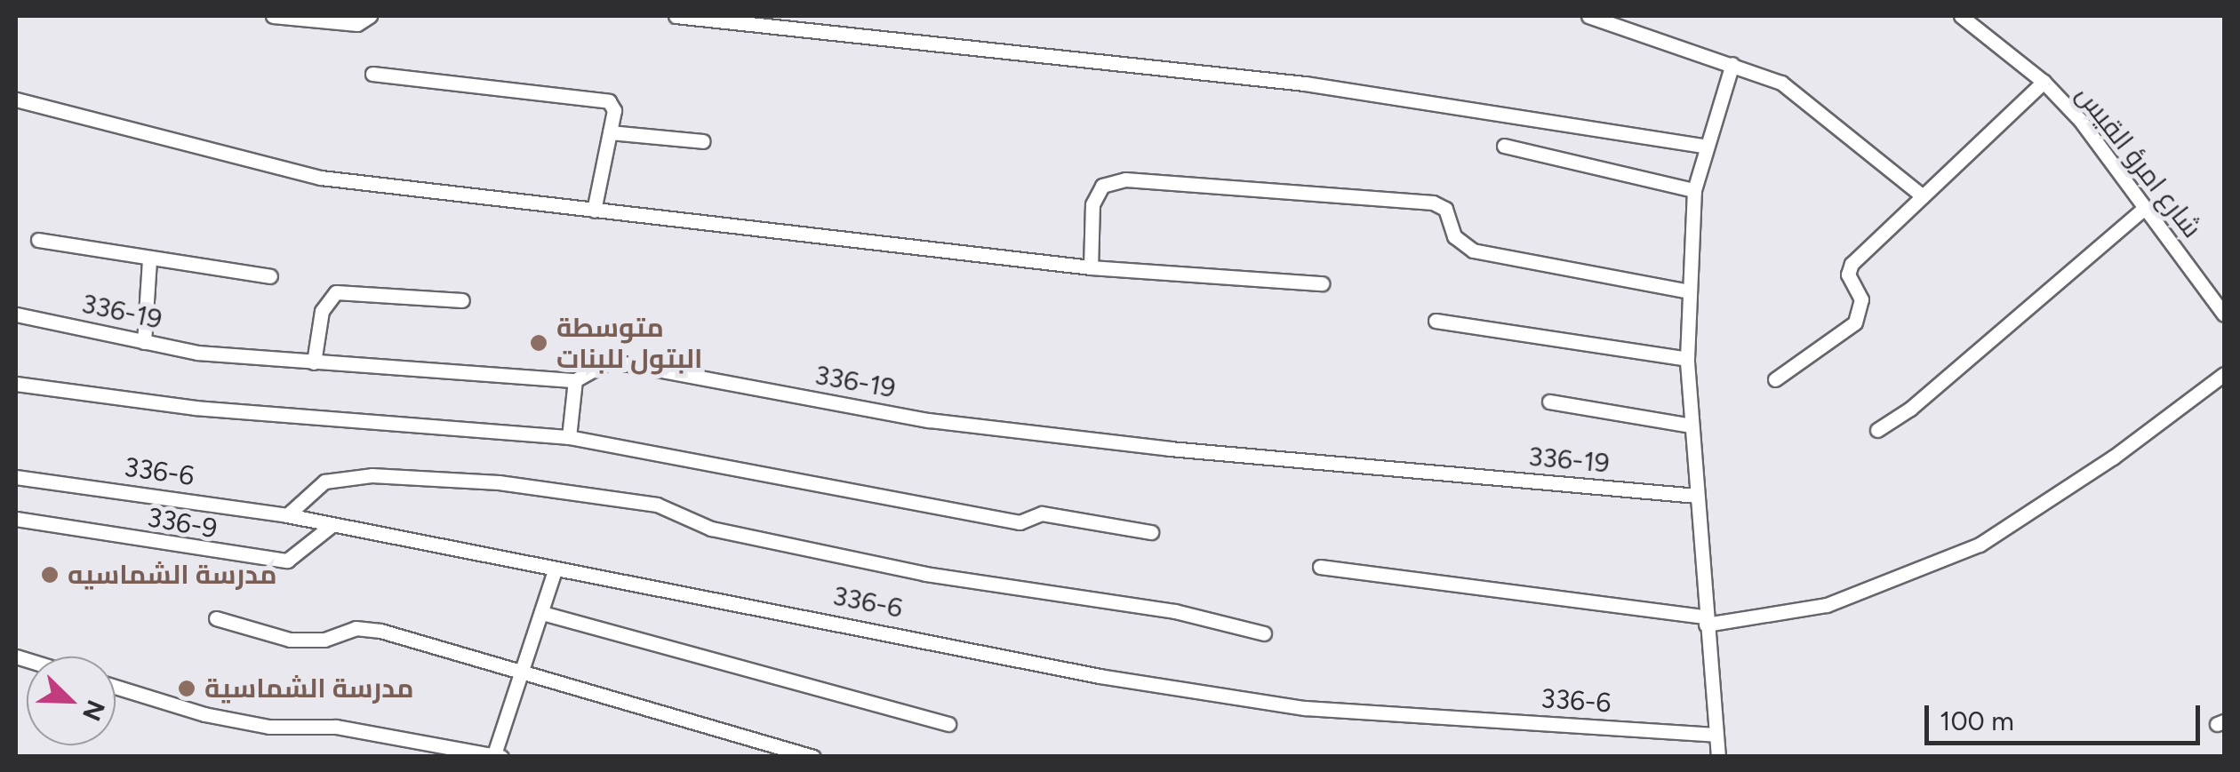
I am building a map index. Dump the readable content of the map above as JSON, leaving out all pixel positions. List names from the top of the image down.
{
  "streets": {
    "street": [
      "شارع امرؤ القيس",
      "336-19",
      "336-6",
      "336-9"
    ]
  },
  "crossings": [
    ["336-6", "336-9"]
  ],
  "places": ["متوسطة البتول للبنات", "مدرسة الشماسيه", "مدرسة الشماسية"],
  "scale_bar": "100 m",
  "north": "bottom right"
}
